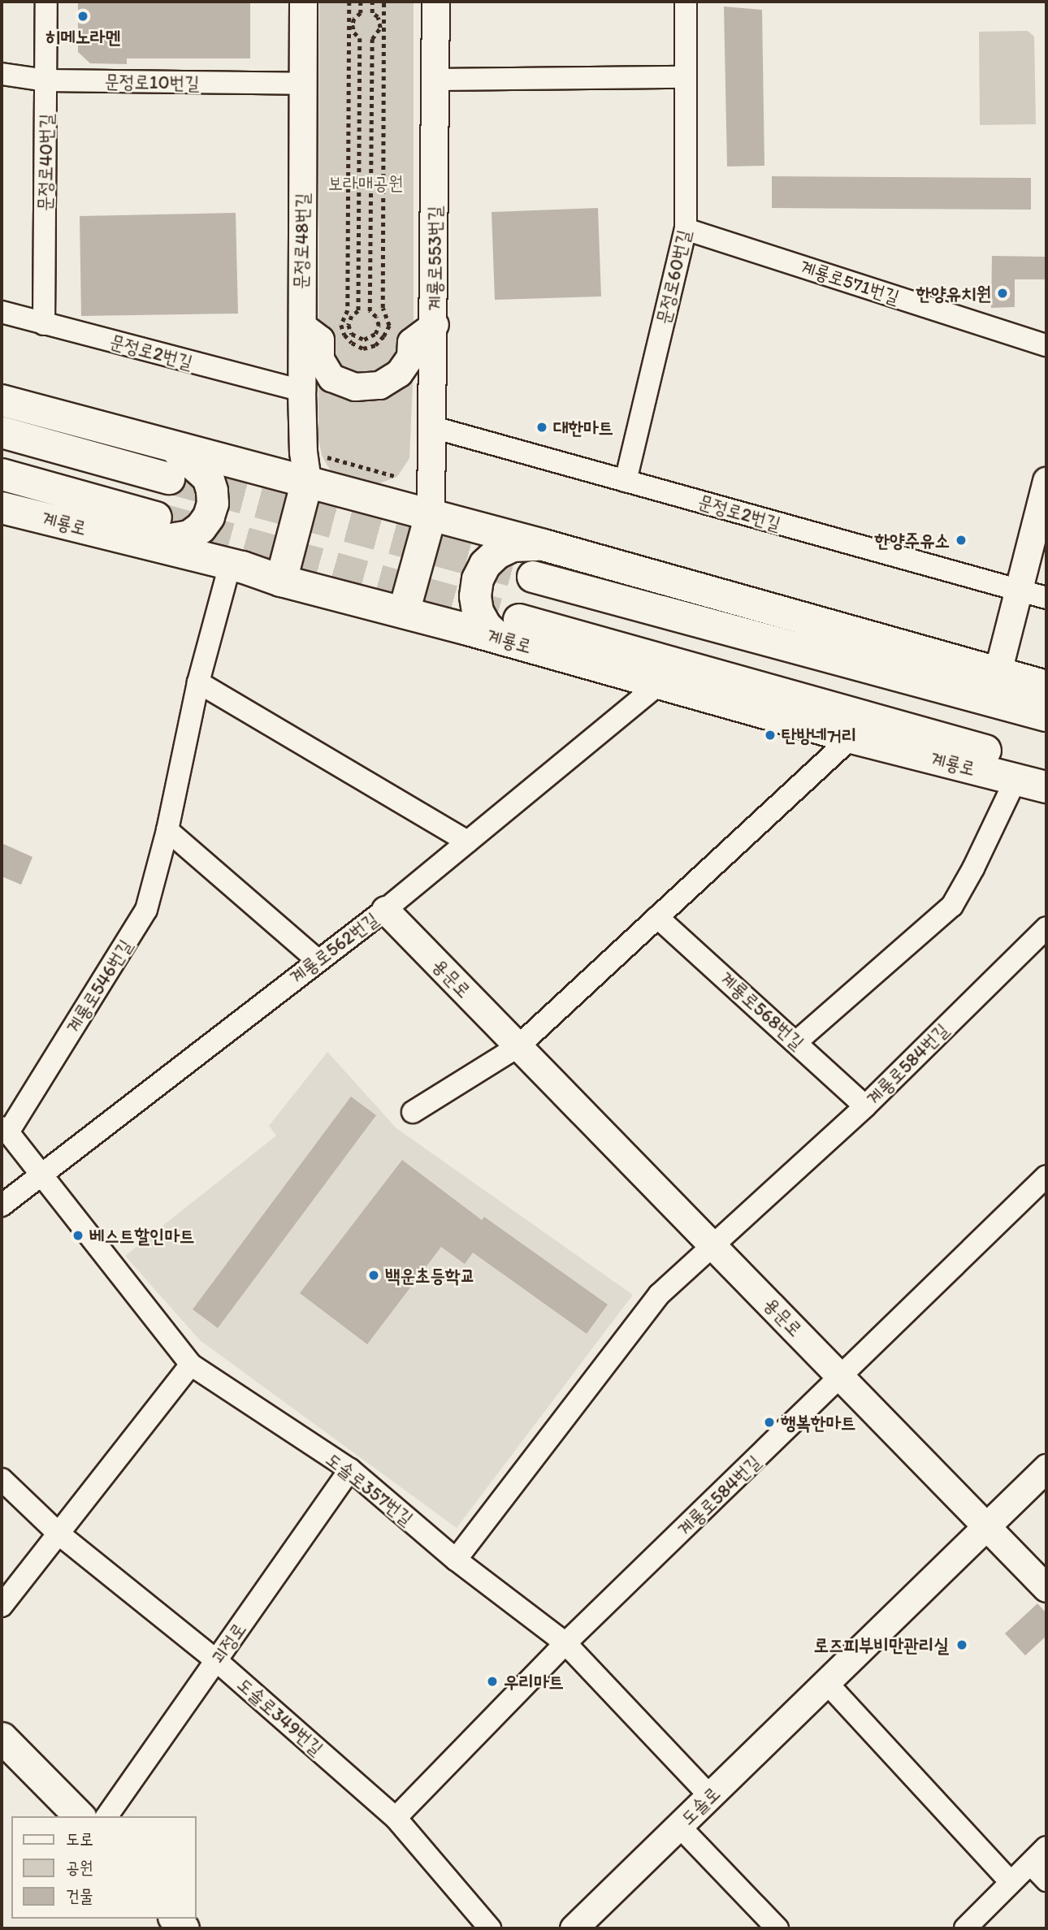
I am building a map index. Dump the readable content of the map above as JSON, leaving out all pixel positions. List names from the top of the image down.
{
  "streets": {
    "main road": ["계룡로"],
    "street": [
      "문정로10번길",
      "문정로40번길",
      "문정로48번길",
      "계룡로553번길",
      "문정로60번길",
      "계룡로571번길",
      "문정로2번길",
      "계룡로562번길",
      "용문로",
      "계룡로546번길",
      "계룡로568번길",
      "계룡로584번길",
      "도솔로357번길",
      "괴정로",
      "도솔로349번길",
      "도솔로"
    ]
  },
  "crossings": [
    ["문정로10번길", "문정로40번길"],
    ["문정로10번길", "문정로48번길"],
    ["문정로40번길", "문정로2번길"],
    ["문정로48번길", "문정로2번길"],
    ["계룡로553번길", "문정로2번길"],
    ["문정로60번길", "계룡로571번길"],
    ["문정로60번길", "문정로2번길"],
    ["계룡로", "계룡로562번길"],
    ["계룡로", "계룡로546번길"],
    ["계룡로562번길", "용문로"],
    ["계룡로562번길", "계룡로546번길"],
    ["계룡로562번길", "도솔로357번길"],
    ["용문로", "계룡로584번길"],
    ["용문로", "도솔로"],
    ["계룡로546번길", "도솔로357번길"],
    ["계룡로568번길", "계룡로584번길"],
    ["계룡로584번길", "도솔로357번길"],
    ["계룡로584번길", "도솔로349번길"],
    ["도솔로357번길", "괴정로"],
    ["도솔로357번길", "도솔로"],
    ["괴정로", "도솔로349번길"]
  ],
  "parks": ["보라매공원"],
  "places": [
    "히메노라멘",
    "한양유치원",
    "대한마트",
    "한양주유소",
    "탄방네거리",
    "베스트할인마트",
    "백운초등학교",
    "행복한마트",
    "로즈피부비만관리실",
    "우리마트"
  ],
  "legend": ["도로", "공원", "건물"]
}
